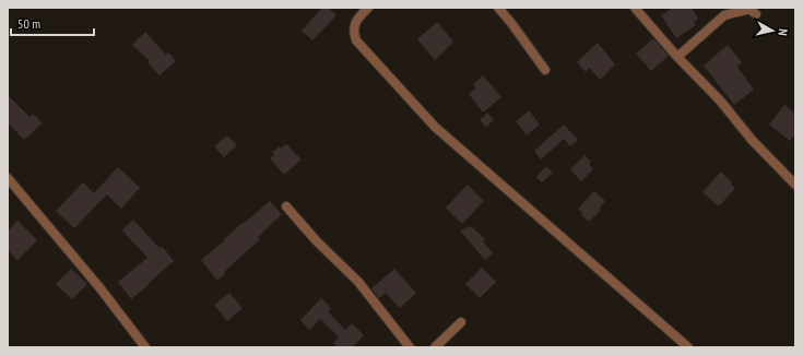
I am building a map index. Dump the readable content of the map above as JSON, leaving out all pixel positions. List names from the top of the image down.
{
  "scale_bar": "50 m",
  "north": "right"
}
